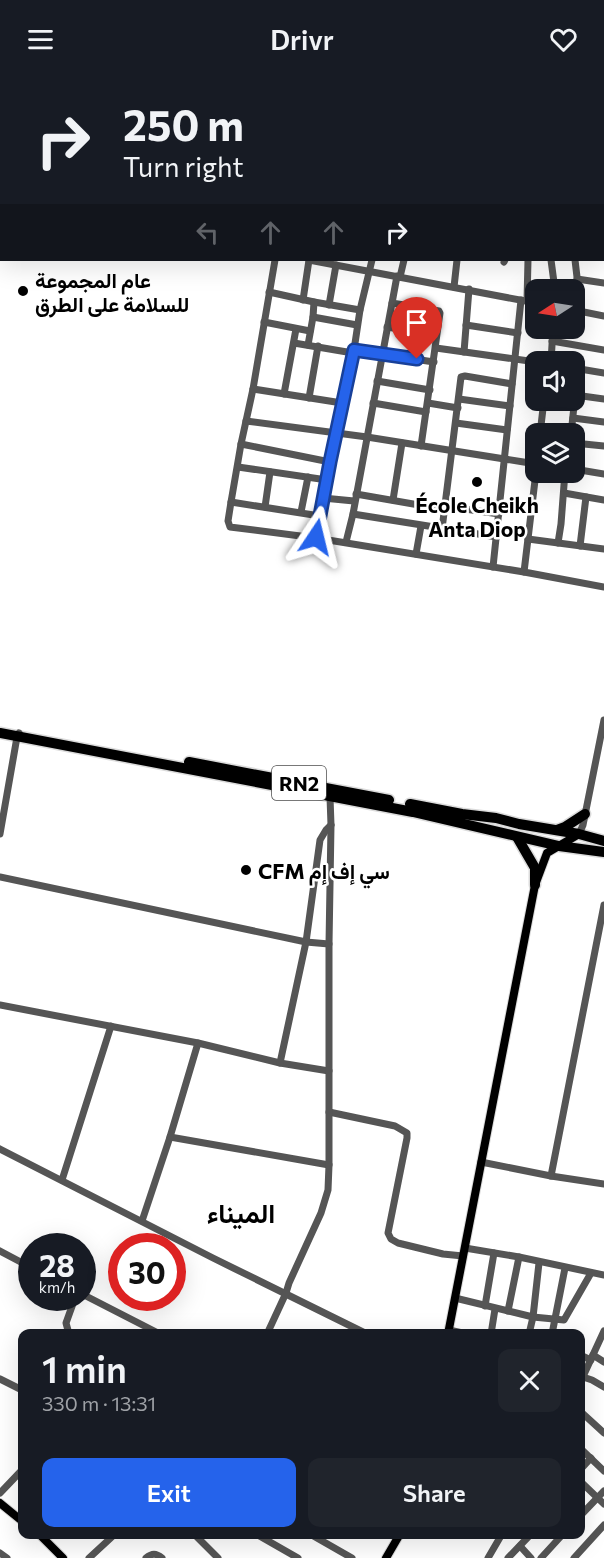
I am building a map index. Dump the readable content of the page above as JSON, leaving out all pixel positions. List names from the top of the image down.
{
  "streets": {
    "highway": ["RN2"]
  },
  "districts": ["الميناء"],
  "places": ["عام المجموعة للسلامة على الطرق", "École Cheikh Anta Diop", "CFM سي إف إم"],
  "north": "left",
  "page": {
    "header": "Drivr",
    "turn": ["250 m", "Turn right"],
    "speed": "28 km/h",
    "limit": "30",
    "heading": ["1 min", "330 m · 13:31"],
    "buttons": ["Exit", "Share"]
  }
}
